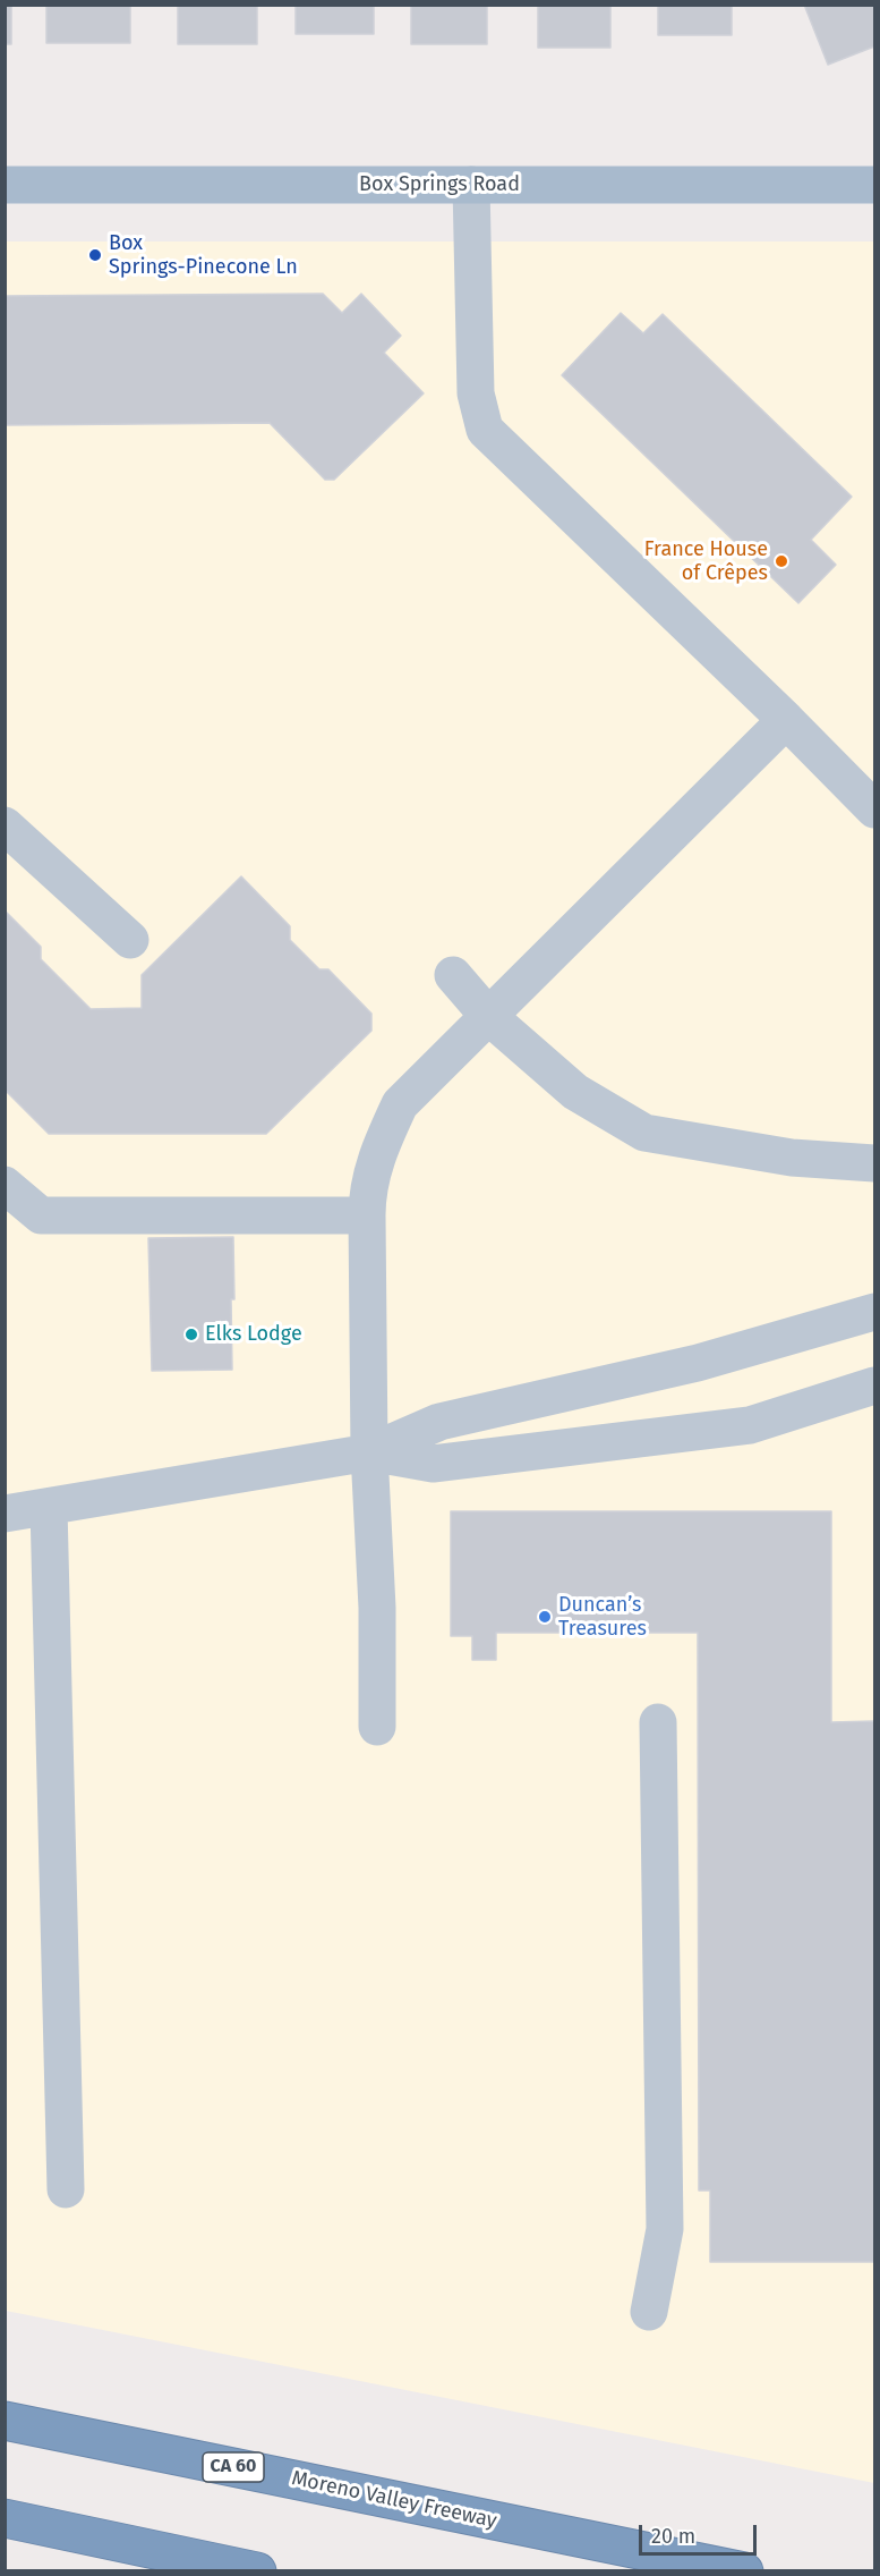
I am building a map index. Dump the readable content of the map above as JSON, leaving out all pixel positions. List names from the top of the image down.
{
  "streets": {
    "highway": ["CA 60", "Moreno Valley Freeway"],
    "main road": ["Box Springs Road"]
  },
  "places": [
    "Box Springs-Pinecone Ln",
    "France House of Crêpes",
    "Elks Lodge",
    "Duncan’s Treasures"
  ],
  "scale_bar": "20 m"
}
